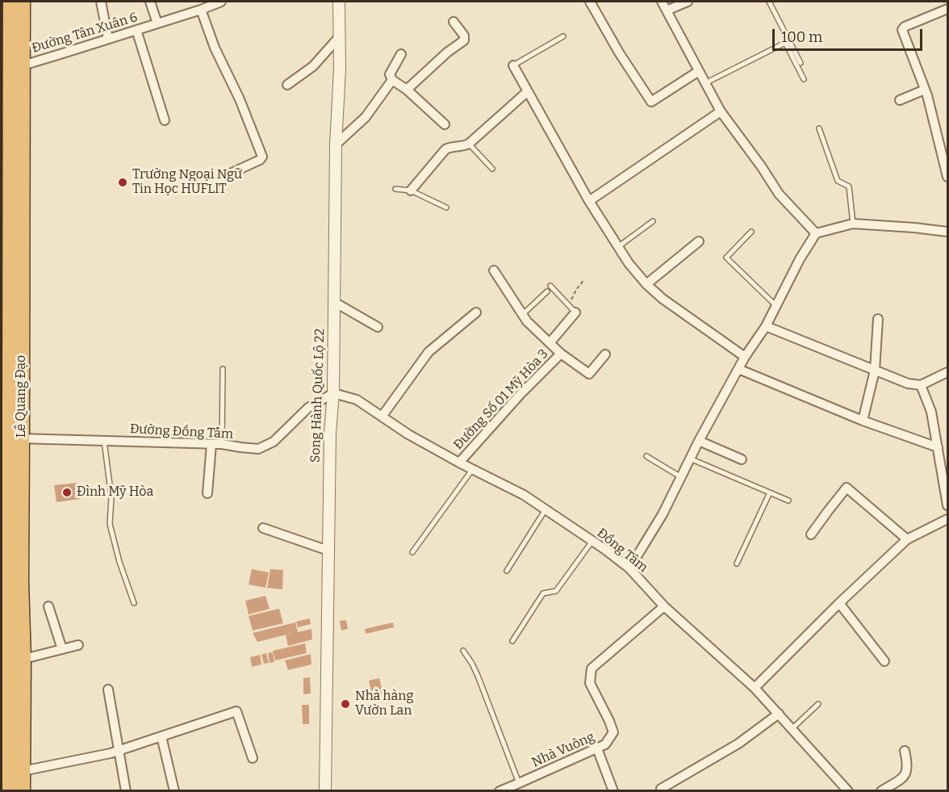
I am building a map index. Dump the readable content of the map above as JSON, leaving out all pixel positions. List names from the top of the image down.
{
  "streets": {
    "highway": ["Lê Quang Đạo"],
    "street": [
      "Đường Tân Xuân 6",
      "Song Hành Quốc Lộ 22",
      "Đường Số 01 Mỹ Hòa 3",
      "Đường Đồng Tâm",
      "Đồng Tâm",
      "Nhà Vuông"
    ]
  },
  "crossings": [
    ["Đường Tân Xuân 6", "Lê Quang Đạo"],
    ["Song Hành Quốc Lộ 22", "Đường Đồng Tâm"],
    ["Song Hành Quốc Lộ 22", "Đồng Tâm"],
    ["Lê Quang Đạo", "Đường Đồng Tâm"],
    ["Đường Số 01 Mỹ Hòa 3", "Đồng Tâm"],
    ["Đường Đồng Tâm", "Đồng Tâm"],
    ["Đồng Tâm", "Nhà Vuông"]
  ],
  "places": ["Trường Ngoại Ngữ Tin Học HUFLIT", "Đình Mỹ Hòa", "Nhà hàng Vườn Lan"],
  "scale_bar": "100 m"
}
